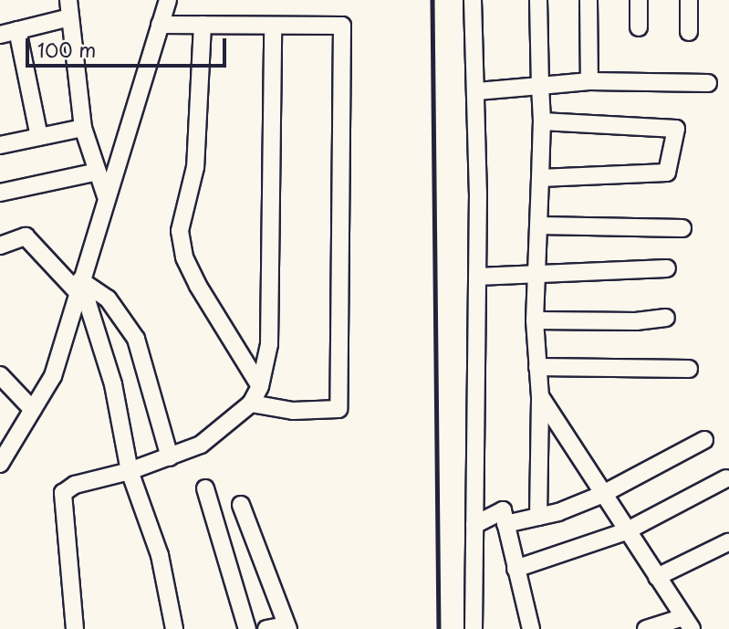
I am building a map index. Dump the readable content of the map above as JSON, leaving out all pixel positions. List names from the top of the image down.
{
  "scale_bar": "100 m"
}
